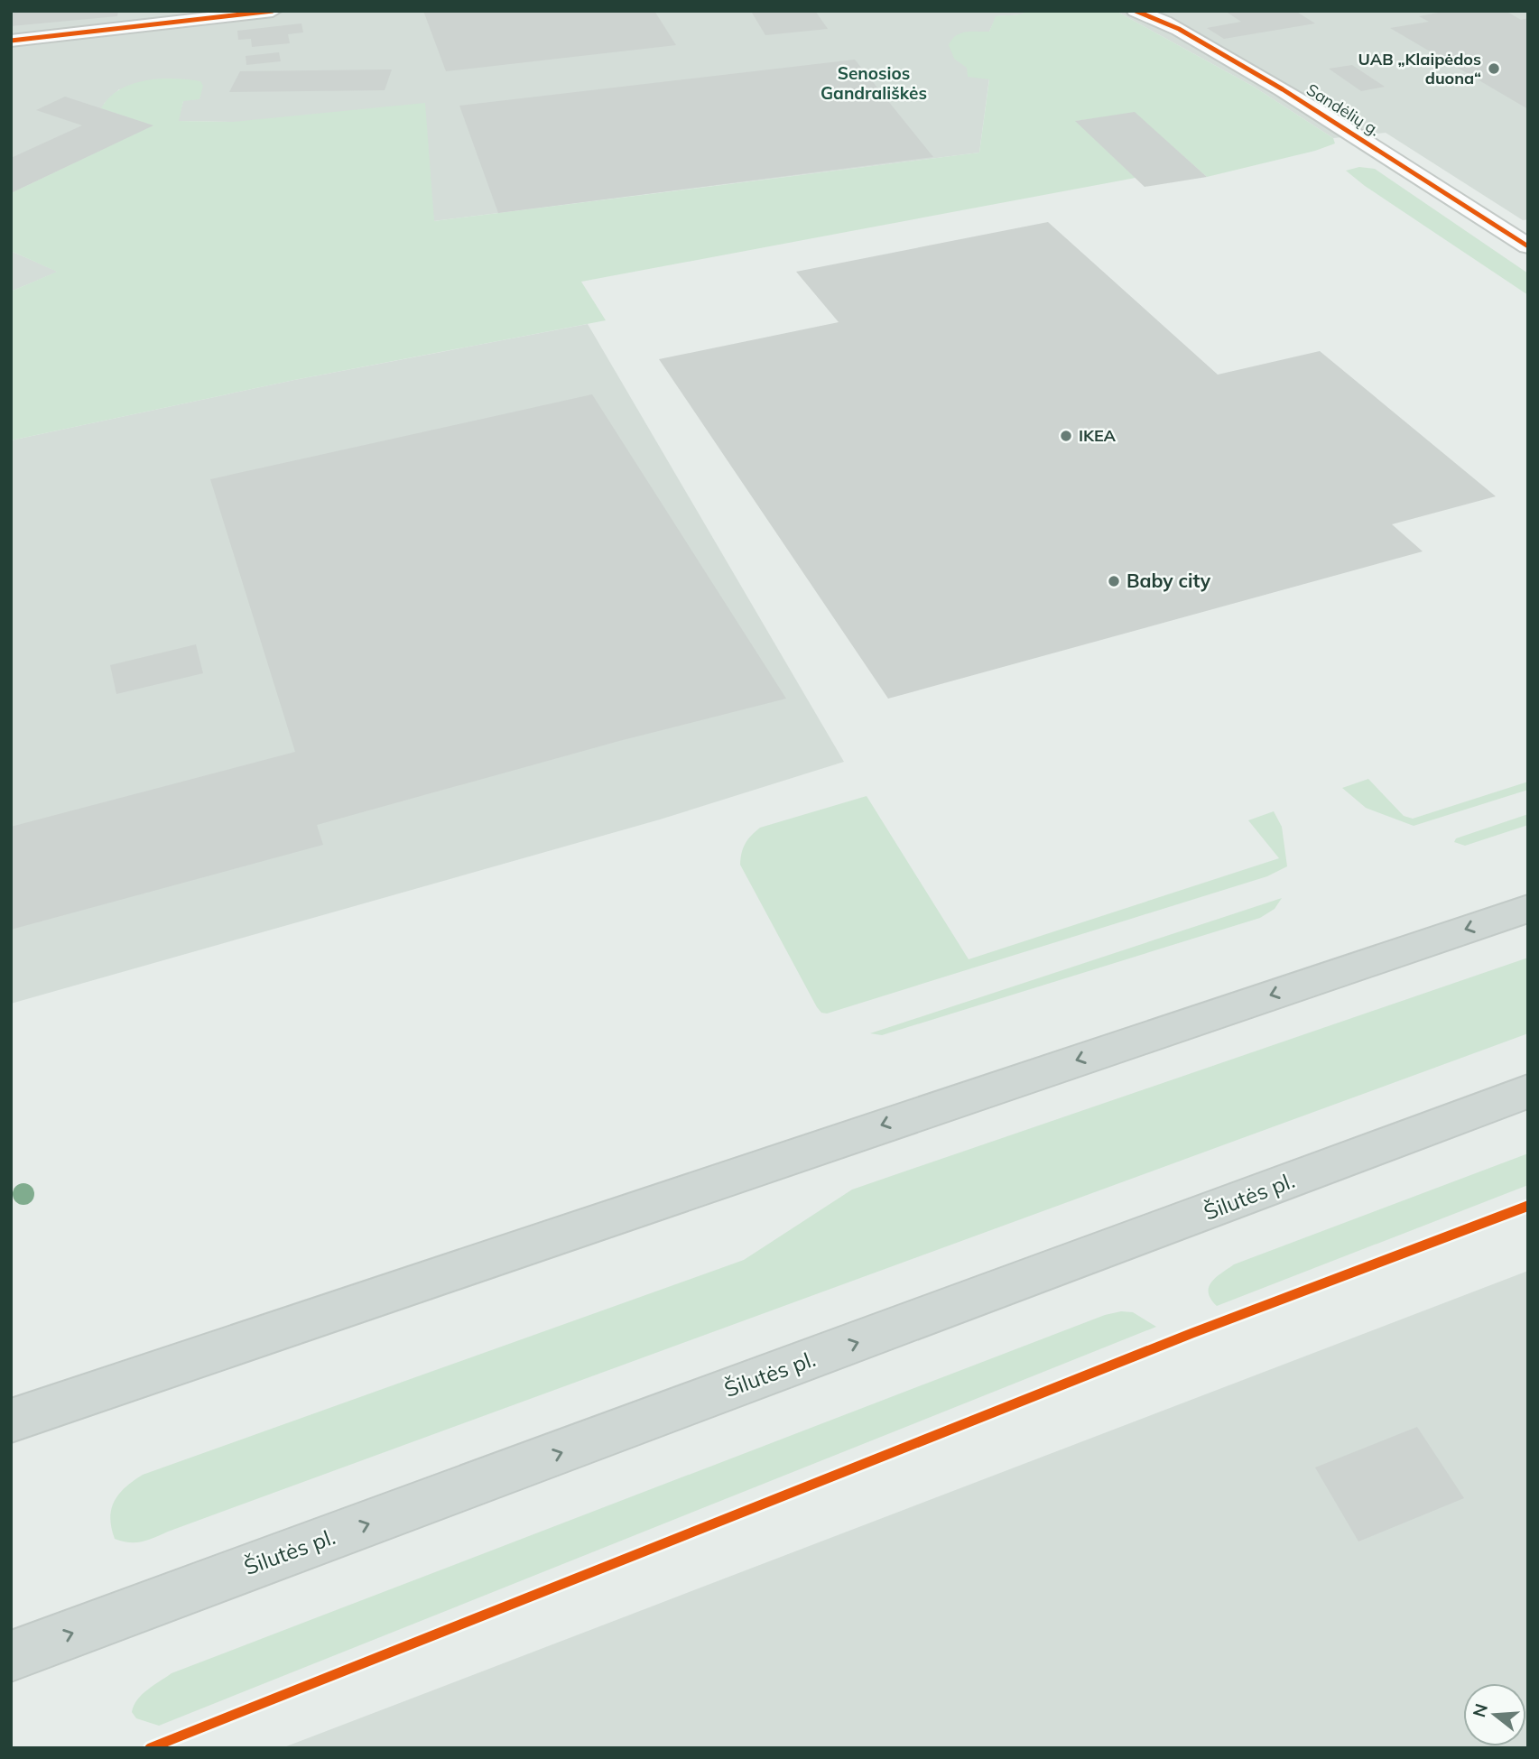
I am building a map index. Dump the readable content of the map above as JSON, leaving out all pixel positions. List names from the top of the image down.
{
  "streets": {
    "main road": ["Šilutės pl."],
    "street": ["Sandėlių g."]
  },
  "districts": ["Senosios Gandrališkės"],
  "places": ["UAB „Klaipėdos duona“", "IKEA", "Baby city"],
  "north": "left"
}
